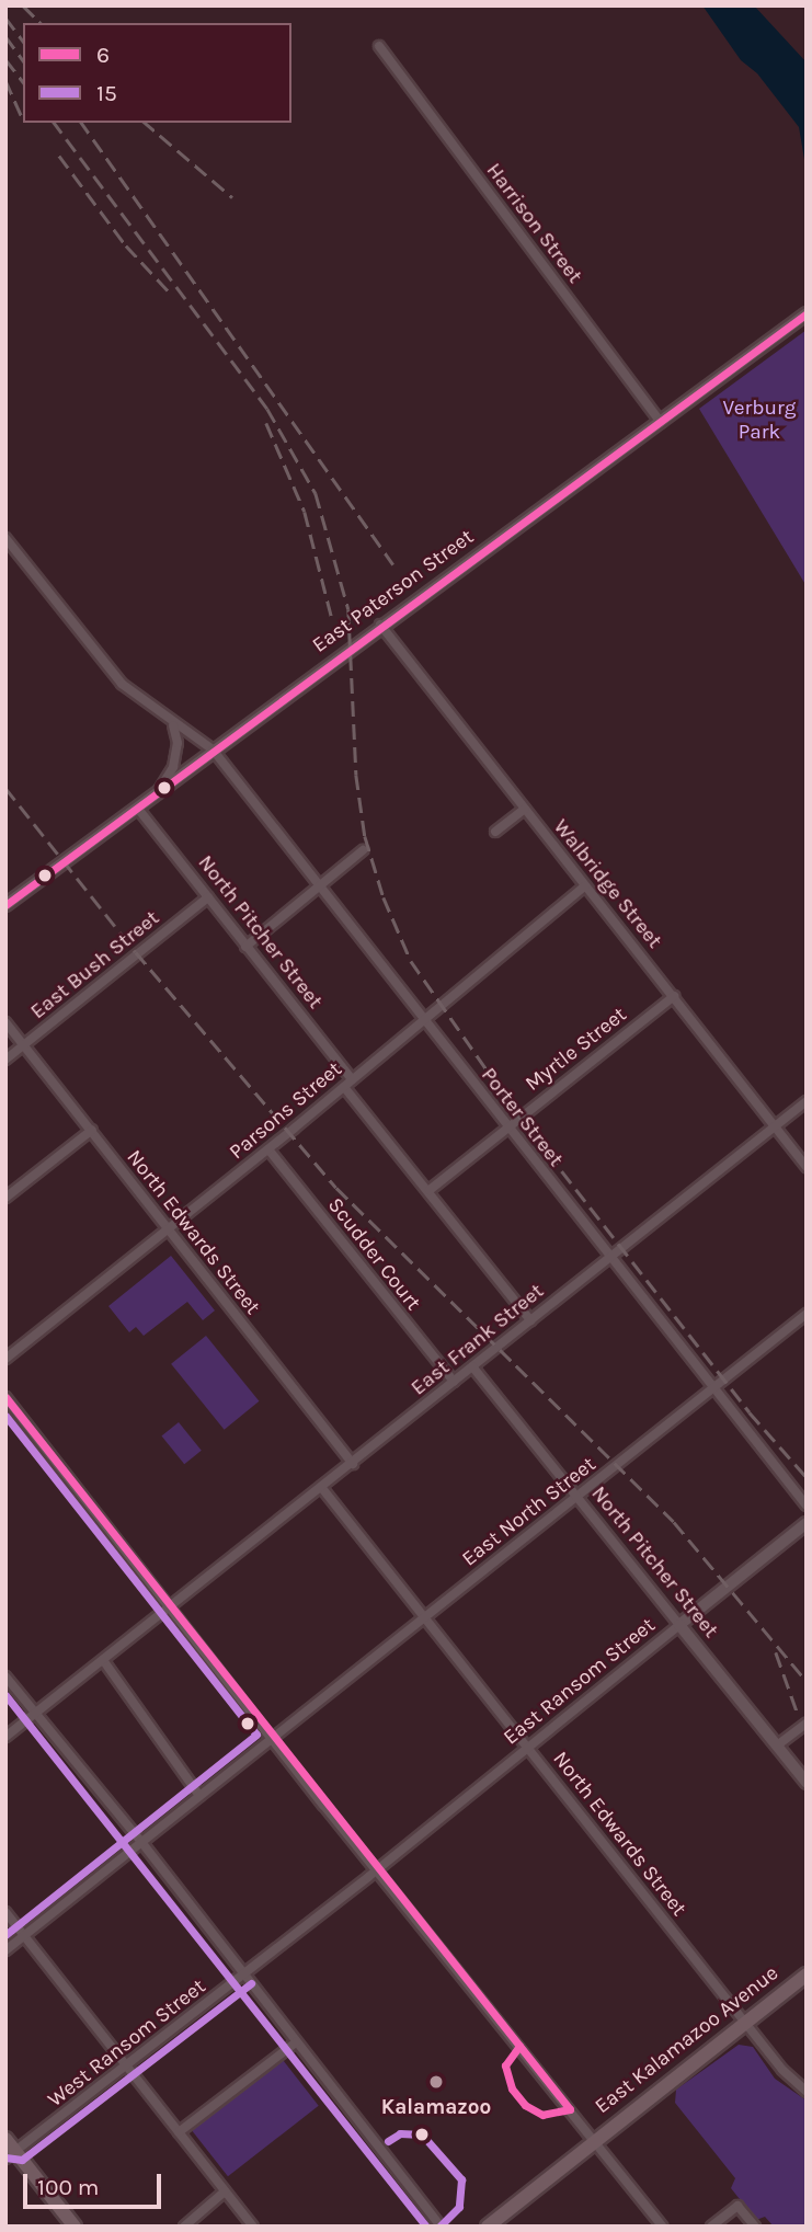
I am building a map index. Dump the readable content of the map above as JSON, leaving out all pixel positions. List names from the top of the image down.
{
  "streets": {
    "main road": ["East Kalamazoo Avenue"],
    "street": [
      "Harrison Street",
      "East Paterson Street",
      "Walbridge Street",
      "North Pitcher Street",
      "East Bush Street",
      "Myrtle Street",
      "Parsons Street",
      "Porter Street",
      "North Edwards Street",
      "Scudder Court",
      "East Frank Street",
      "East North Street",
      "East Ransom Street",
      "West Ransom Street"
    ]
  },
  "crossings": [
    ["Harrison Street", "East Paterson Street"],
    ["East Paterson Street", "Walbridge Street"],
    ["East Paterson Street", "North Pitcher Street"],
    ["East Paterson Street", "Porter Street"],
    ["Walbridge Street", "Myrtle Street"],
    ["Walbridge Street", "Parsons Street"],
    ["Walbridge Street", "East Frank Street"],
    ["North Pitcher Street", "East Bush Street"],
    ["North Pitcher Street", "Parsons Street"],
    ["North Pitcher Street", "East Frank Street"],
    ["North Pitcher Street", "East North Street"],
    ["North Pitcher Street", "East Ransom Street"],
    ["East Bush Street", "North Edwards Street"],
    ["Myrtle Street", "Porter Street"],
    ["Parsons Street", "Porter Street"],
    ["Parsons Street", "North Edwards Street"],
    ["Parsons Street", "Scudder Court"],
    ["Porter Street", "East Frank Street"],
    ["Porter Street", "East North Street"],
    ["North Edwards Street", "East Frank Street"],
    ["North Edwards Street", "East North Street"],
    ["North Edwards Street", "East Ransom Street"],
    ["North Edwards Street", "East Kalamazoo Avenue"],
    ["Scudder Court", "East Frank Street"],
    ["East Ransom Street", "West Ransom Street"]
  ],
  "parks": ["Verburg Park"],
  "places": ["Kalamazoo"],
  "lines": ["transit line 6", "transit line 15"],
  "legend": ["6", "15"],
  "scale_bar": "100 m"
}
